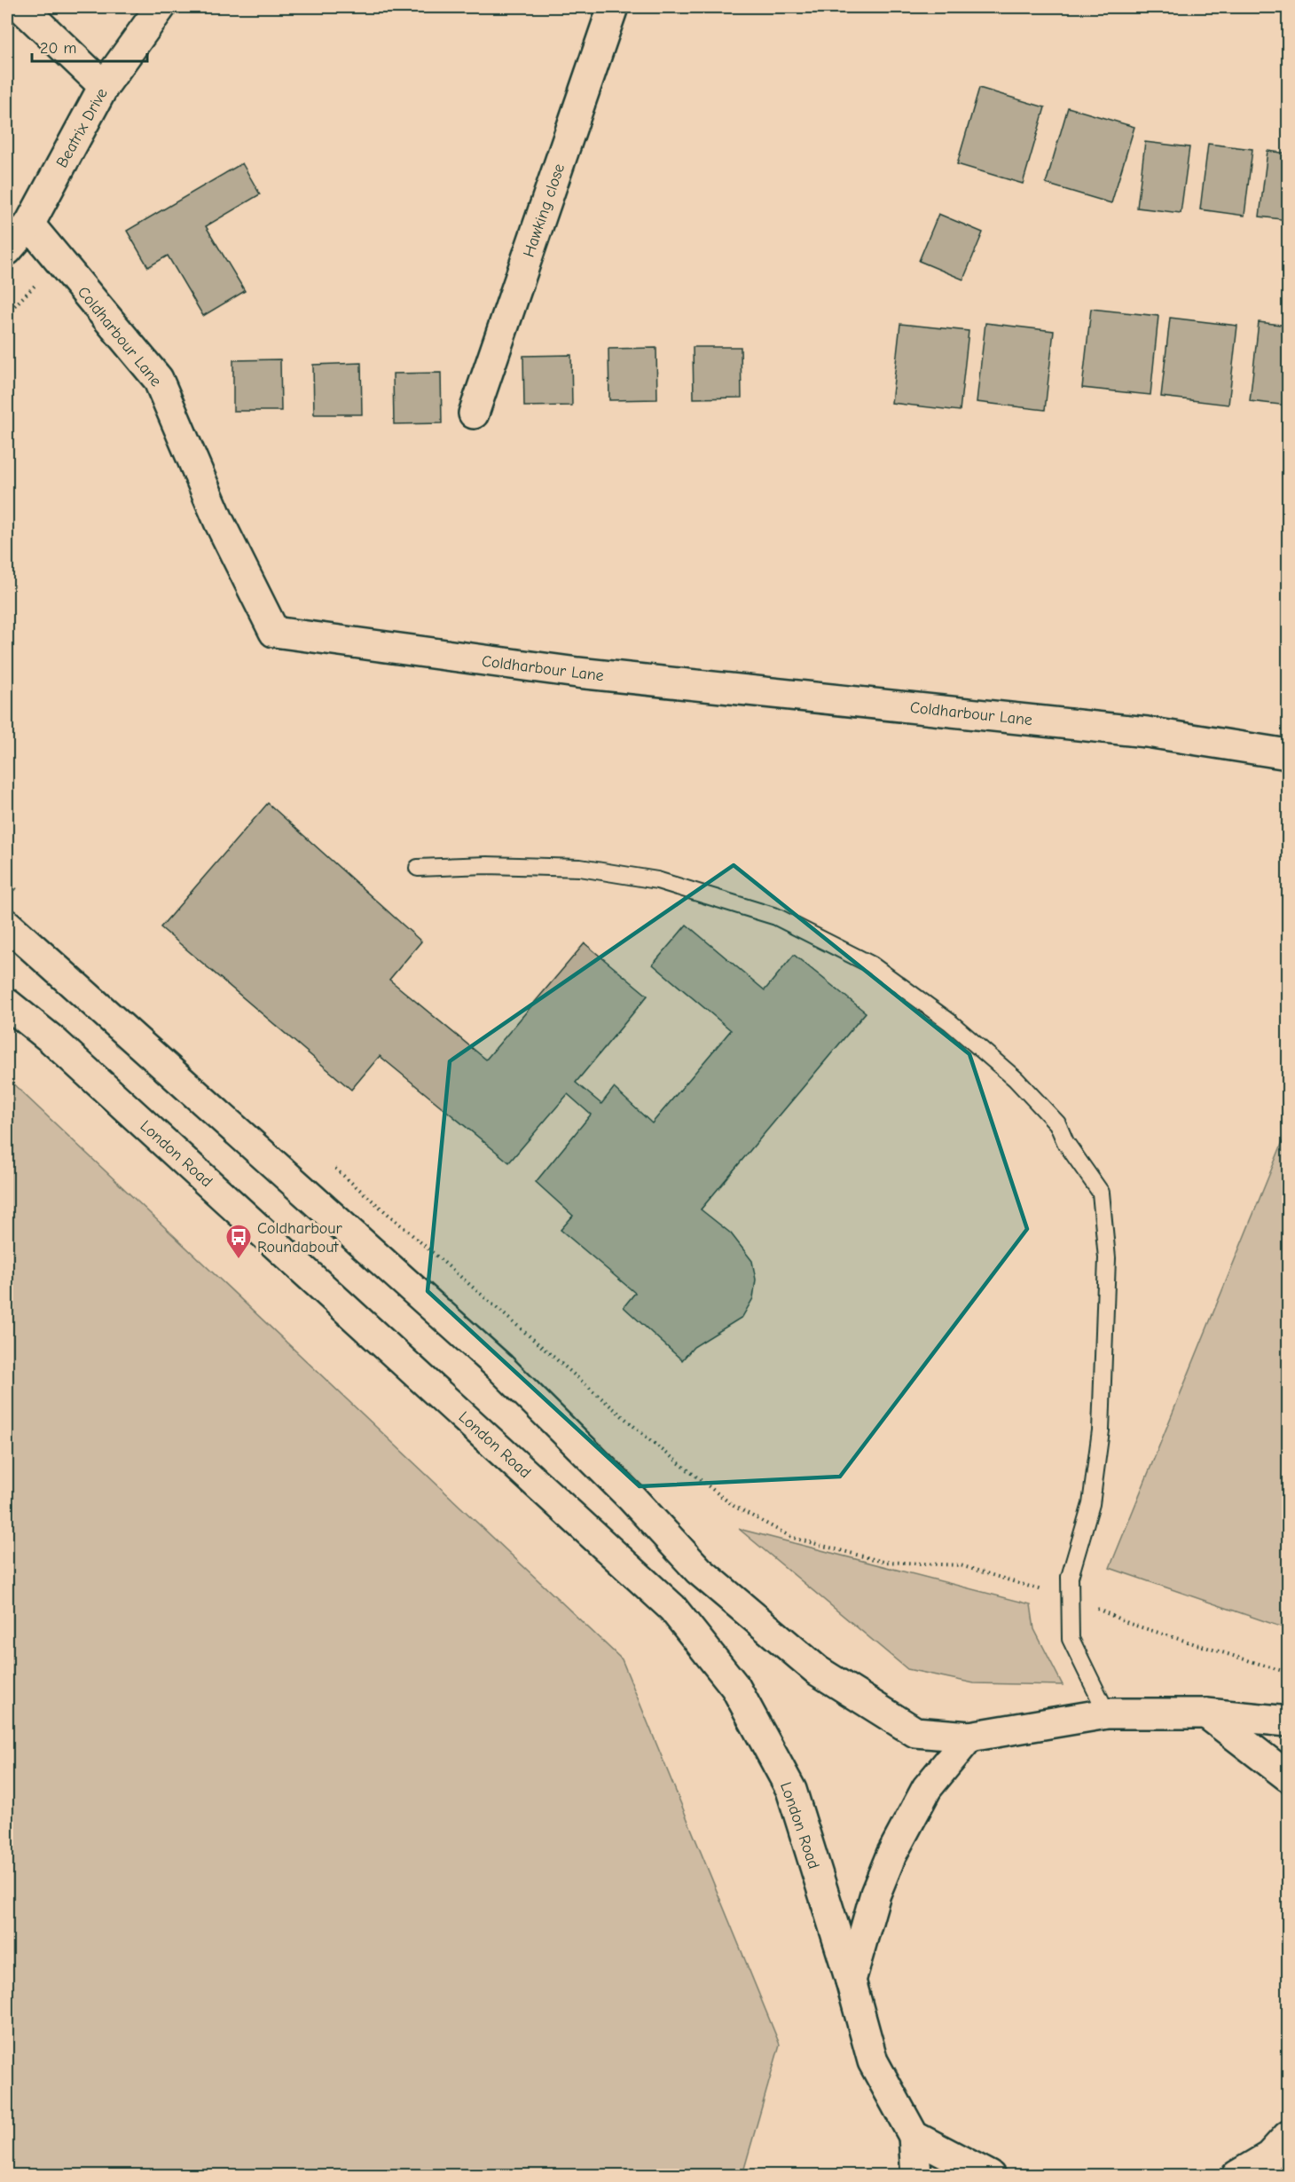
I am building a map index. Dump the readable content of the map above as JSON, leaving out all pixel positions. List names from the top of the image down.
{
  "streets": {
    "main road": [
      "Beatrix Drive",
      "Hawking close",
      "Coldharbour Lane",
      "London Road"
    ]
  },
  "crossings": [
    ["Beatrix Drive", "Coldharbour Lane"]
  ],
  "places": {
    "bus stop": ["Coldharbour Roundabout"]
  },
  "scale_bar": "20 m"
}
